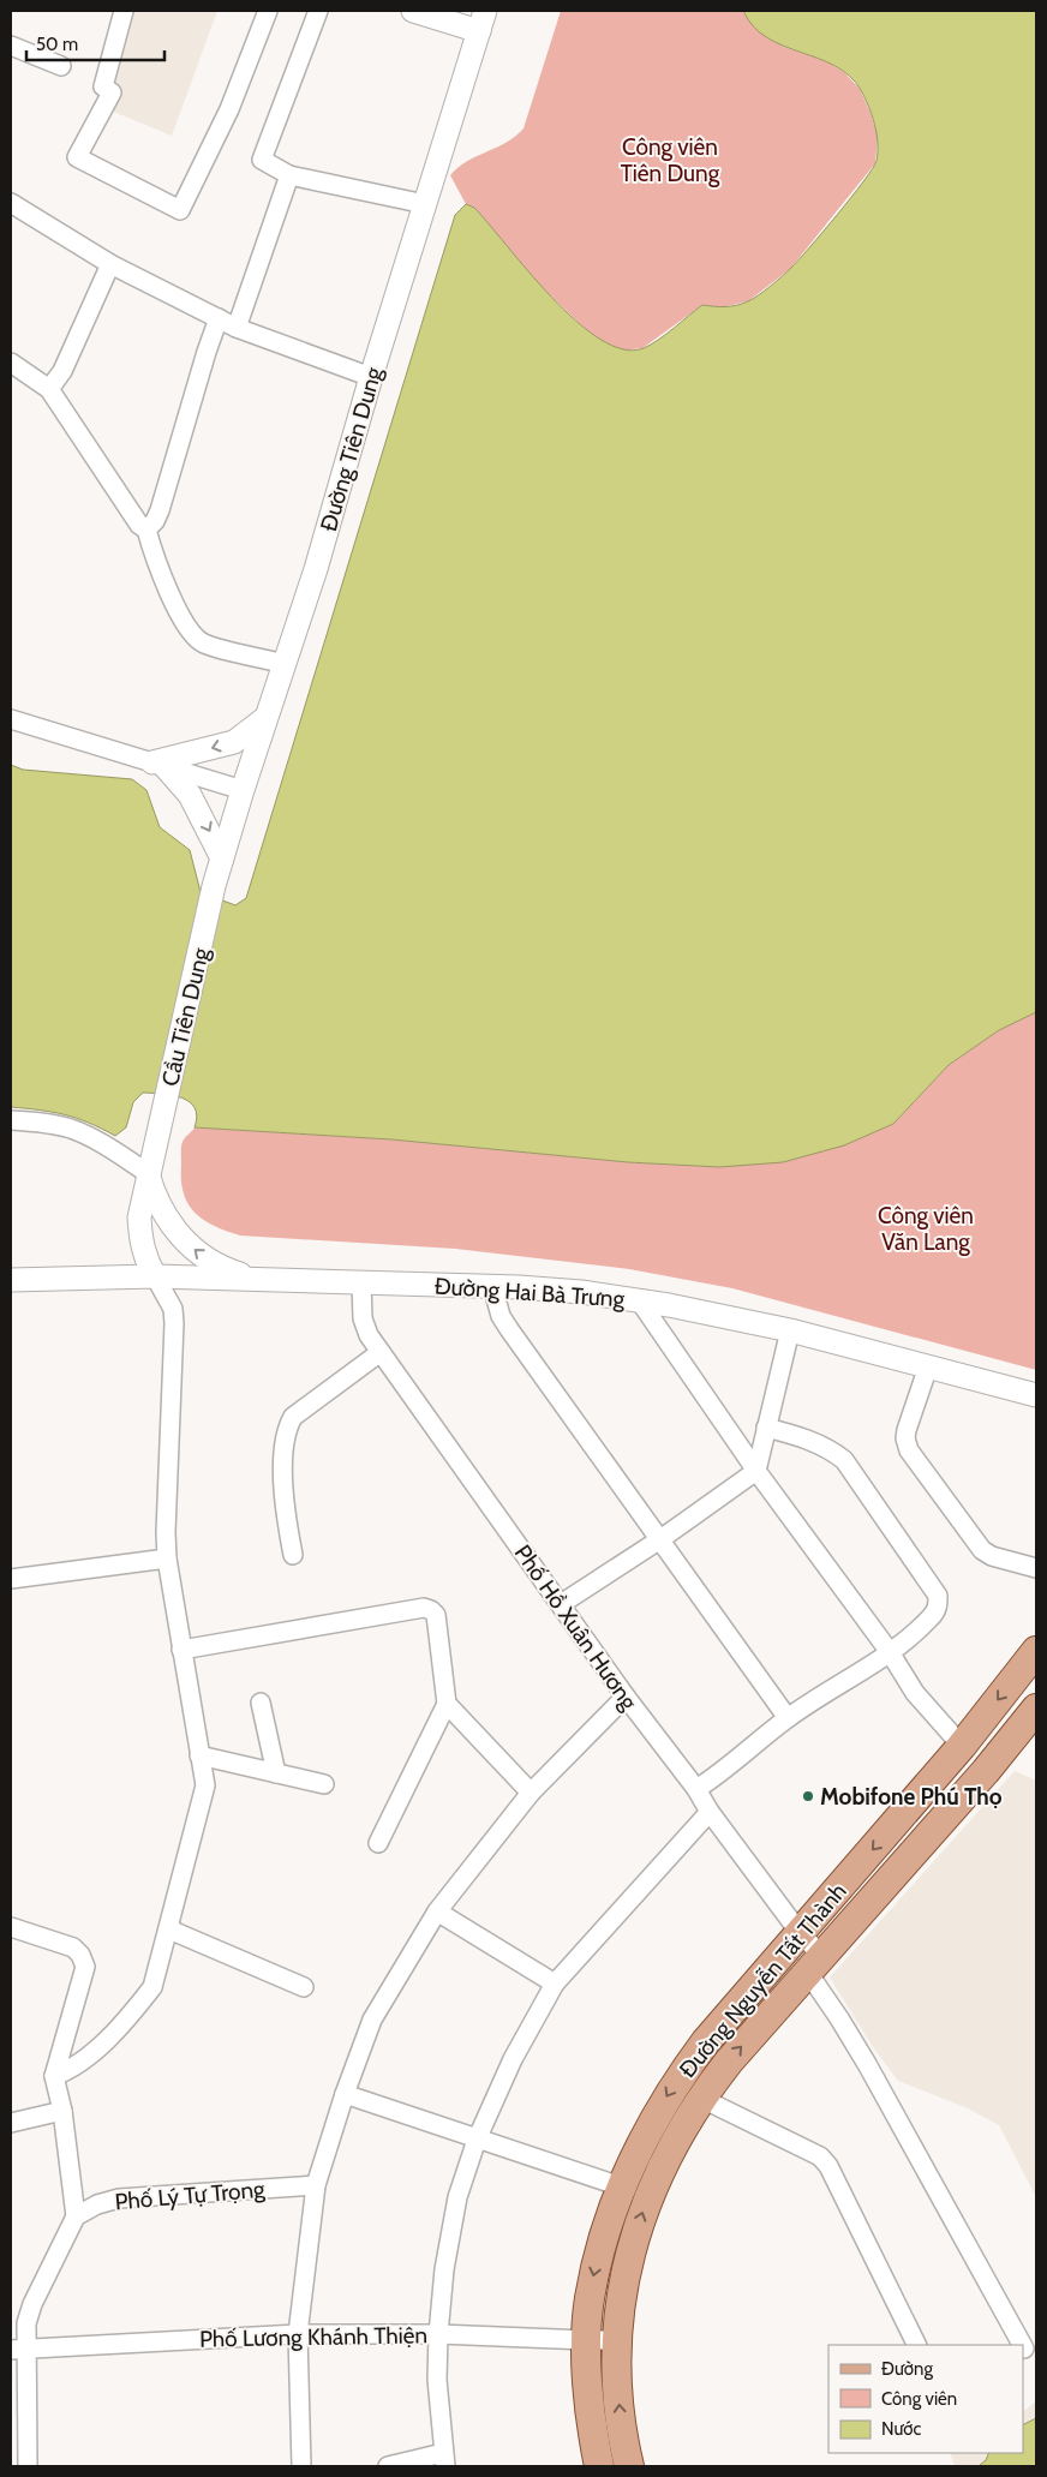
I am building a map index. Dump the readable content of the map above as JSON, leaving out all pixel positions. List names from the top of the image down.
{
  "streets": {
    "main road": ["Đường Nguyễn Tất Thành"],
    "street": [
      "Đường Tiên Dung",
      "Cầu Tiên Dung",
      "Đường Hai Bà Trưng",
      "Phố Hồ Xuân Hương",
      "Phố Lý Tự Trọng",
      "Phố Lương Khánh Thiện"
    ]
  },
  "crossings": [
    ["Đường Tiên Dung", "Cầu Tiên Dung"],
    ["Đường Hai Bà Trưng", "Phố Hồ Xuân Hương"],
    ["Phố Hồ Xuân Hương", "Đường Nguyễn Tất Thành"],
    ["Đường Nguyễn Tất Thành", "Phố Lương Khánh Thiện"]
  ],
  "parks": ["Công viên Tiên Dung", "Công viên Văn Lang"],
  "places": ["Mobifone Phú Thọ"],
  "legend": ["Đường", "Công viên", "Nước"],
  "scale_bar": "50 m"
}
